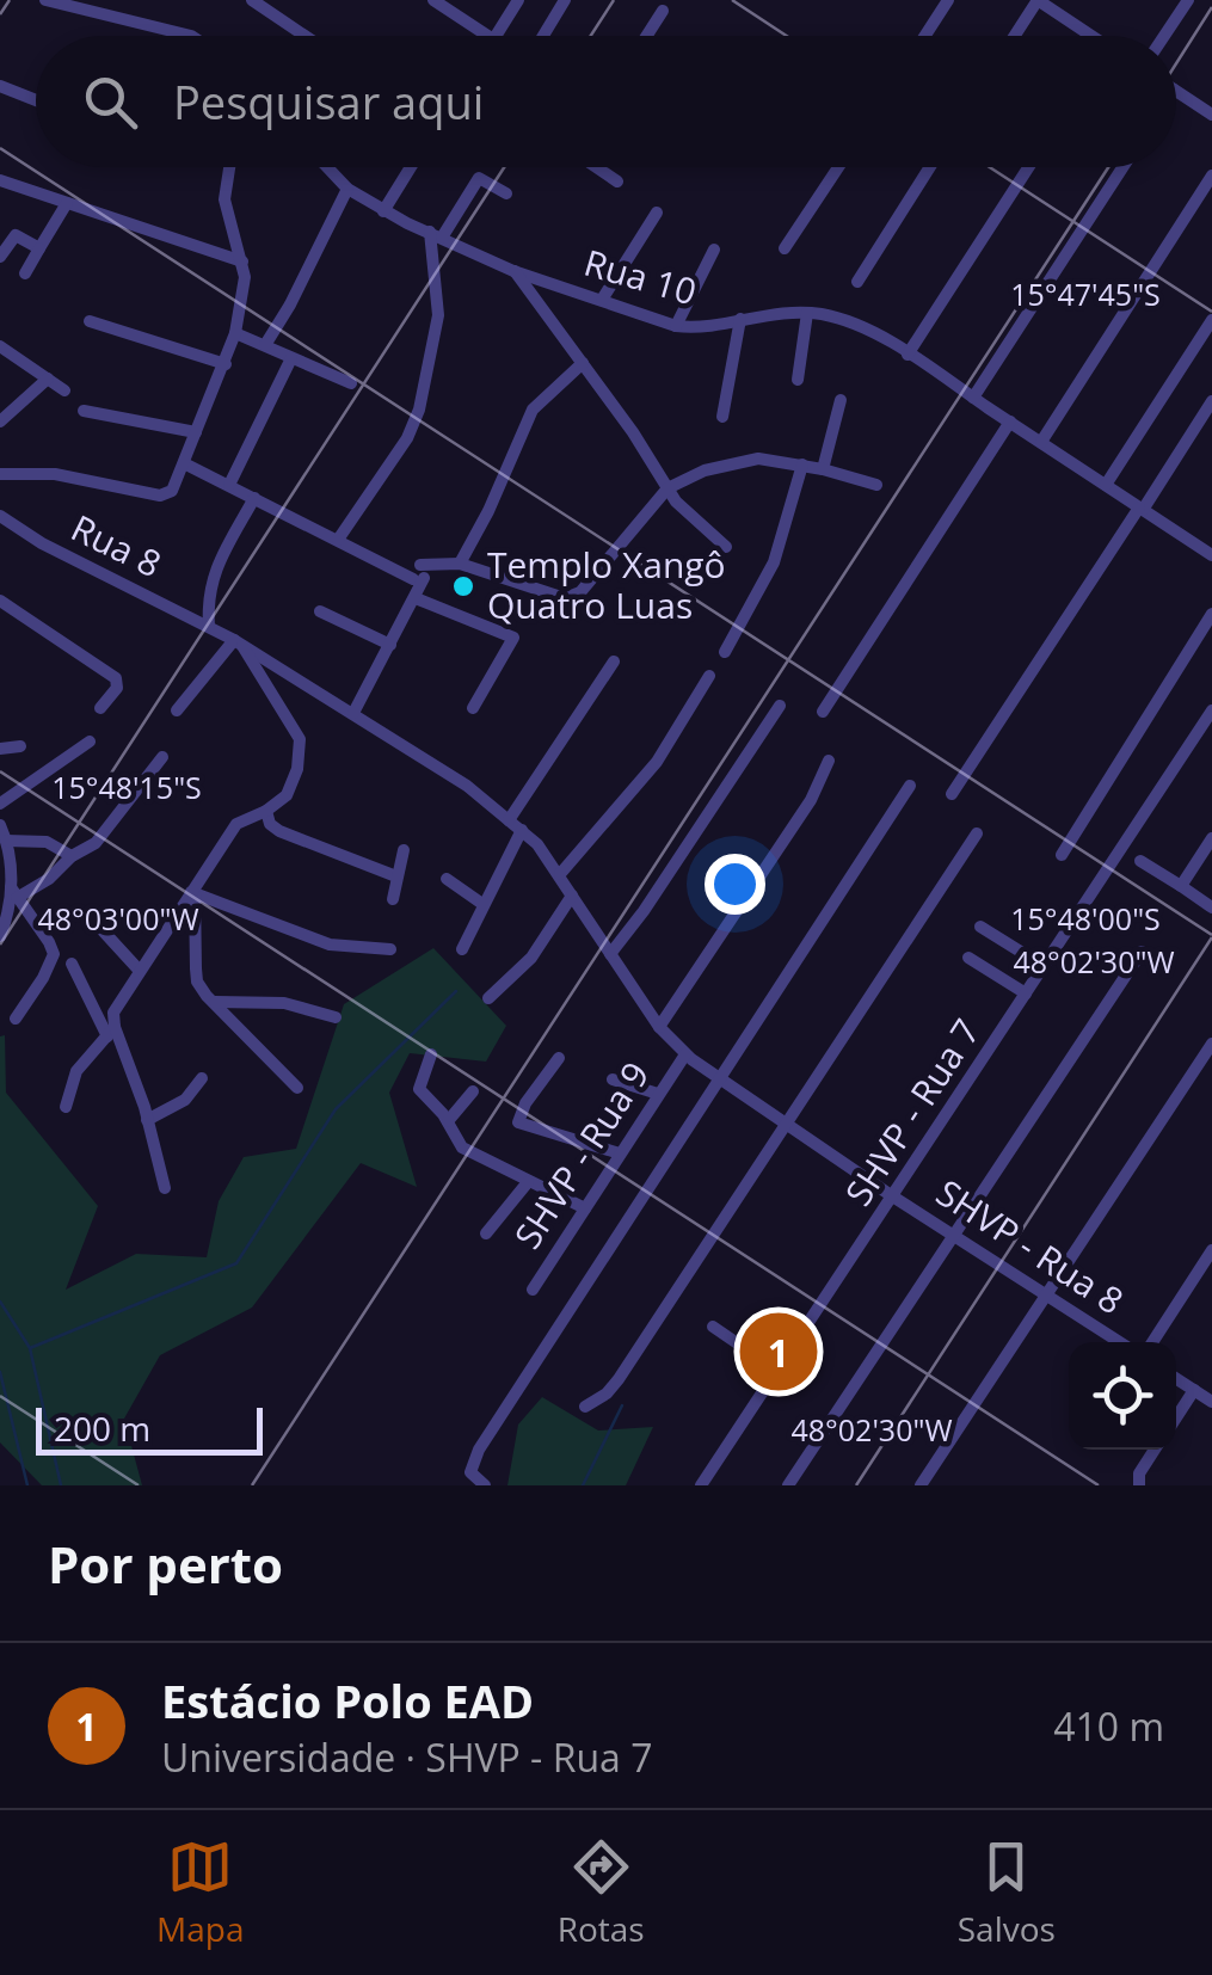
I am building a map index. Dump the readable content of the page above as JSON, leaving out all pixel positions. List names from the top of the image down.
{
  "streets": {
    "street": [
      "Rua 10",
      "Rua 8",
      "SHVP - Rua 7",
      "SHVP - Rua 9",
      "SHVP - Rua 8"
    ]
  },
  "crossings": [
    ["Rua 8", "SHVP - Rua 8"],
    ["SHVP - Rua 7", "SHVP - Rua 8"],
    ["SHVP - Rua 9", "SHVP - Rua 8"]
  ],
  "places": ["Templo Xangô Quatro Luas"],
  "scale_bar": "200 m",
  "page": {
    "search": "Pesquisar aqui",
    "pins": "1",
    "scale": "200 m",
    "heading": "Por perto",
    "list": [
      {
        "mark": "1",
        "name": "Estácio Polo EAD",
        "note": "Universidade · SHVP - Rua 7",
        "value": "410 m"
      }
    ],
    "nav": ["Mapa", "Rotas", "Salvos"]
  },
  "coordinates": [
    "15°47'45\"S",
    "15°48'15\"S",
    "15°48'00\"S",
    "48°03'00\"W",
    "48°02'30\"W"
  ]
}
